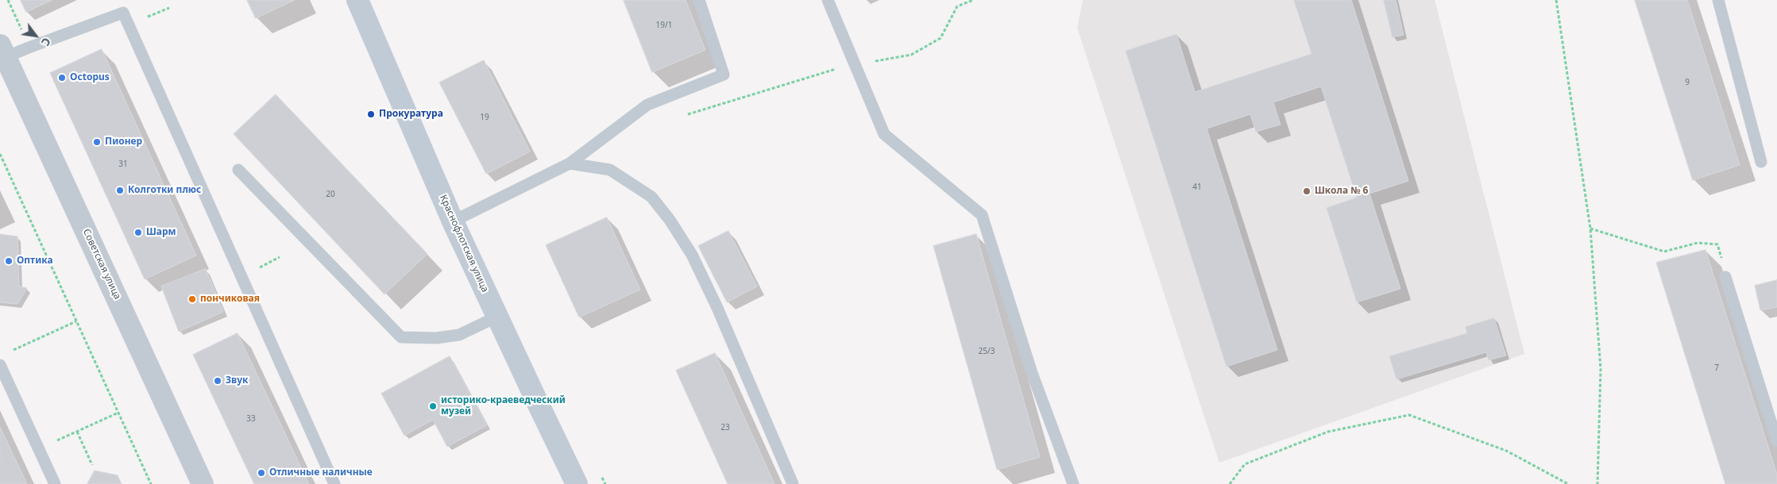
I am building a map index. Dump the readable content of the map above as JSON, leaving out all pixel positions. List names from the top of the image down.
{
  "streets": {
    "main road": ["Краснофлотская улица"],
    "street": ["Советская улица"]
  },
  "places": [
    "Octopus",
    "Прокуратура",
    "Пионер",
    "Колготки плюс",
    "Школа № 6",
    "Шарм",
    "Оптика",
    "пончиковая",
    "Звук",
    "историко-краеведческий музей",
    "Отличные наличные"
  ],
  "house_numbers": [
    "19/1",
    "9",
    "19",
    "31",
    "41",
    "20",
    "25/3",
    "7",
    "33",
    "23"
  ],
  "north": "bottom right"
}
